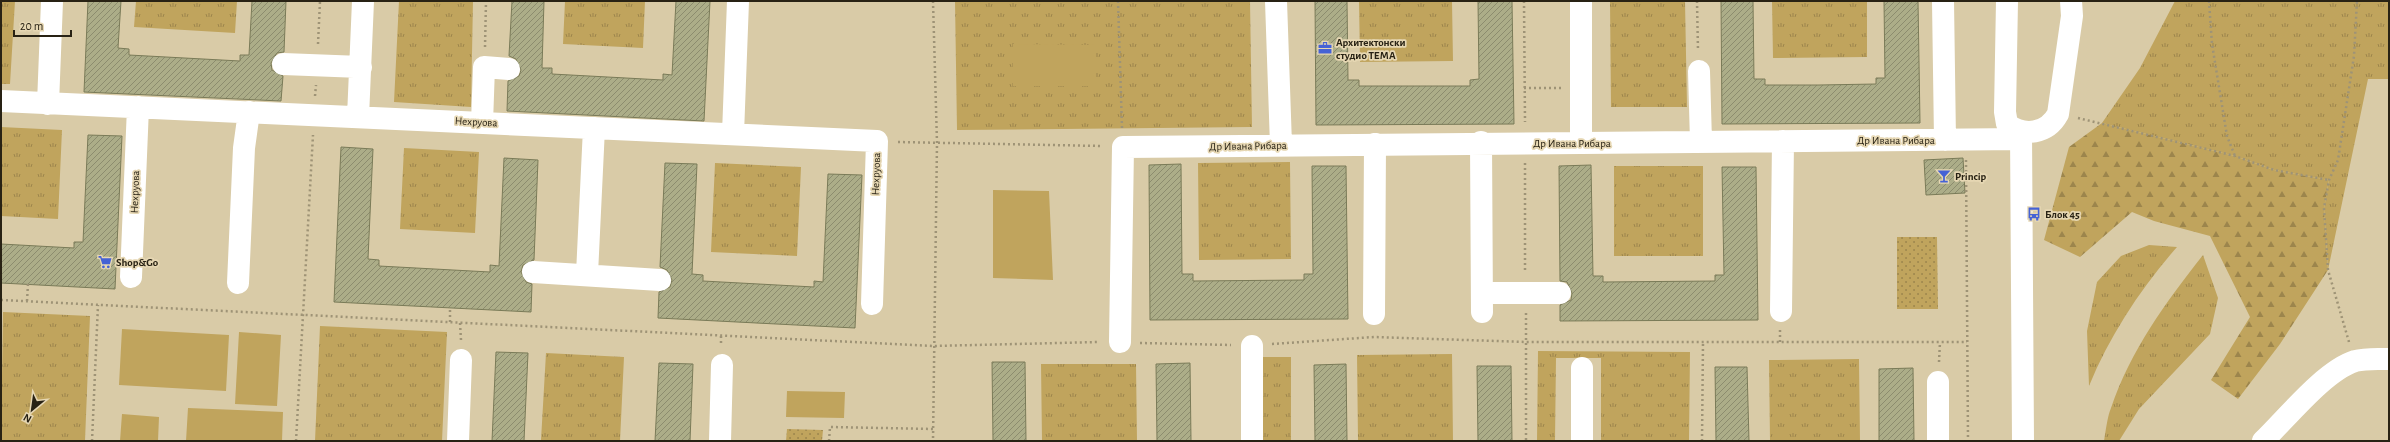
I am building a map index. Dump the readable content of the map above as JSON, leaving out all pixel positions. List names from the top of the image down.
{
  "streets": {
    "street": ["Нехруова", "Др Ивана Рибара"]
  },
  "places": {
    "office": ["Архитектонски студио ТЕМА"],
    "bar": ["Princip"],
    "bus stop": ["Блок 45"],
    "supermarket": ["Shop&Go"]
  },
  "scale_bar": "20 m",
  "north": "bottom left"
}
